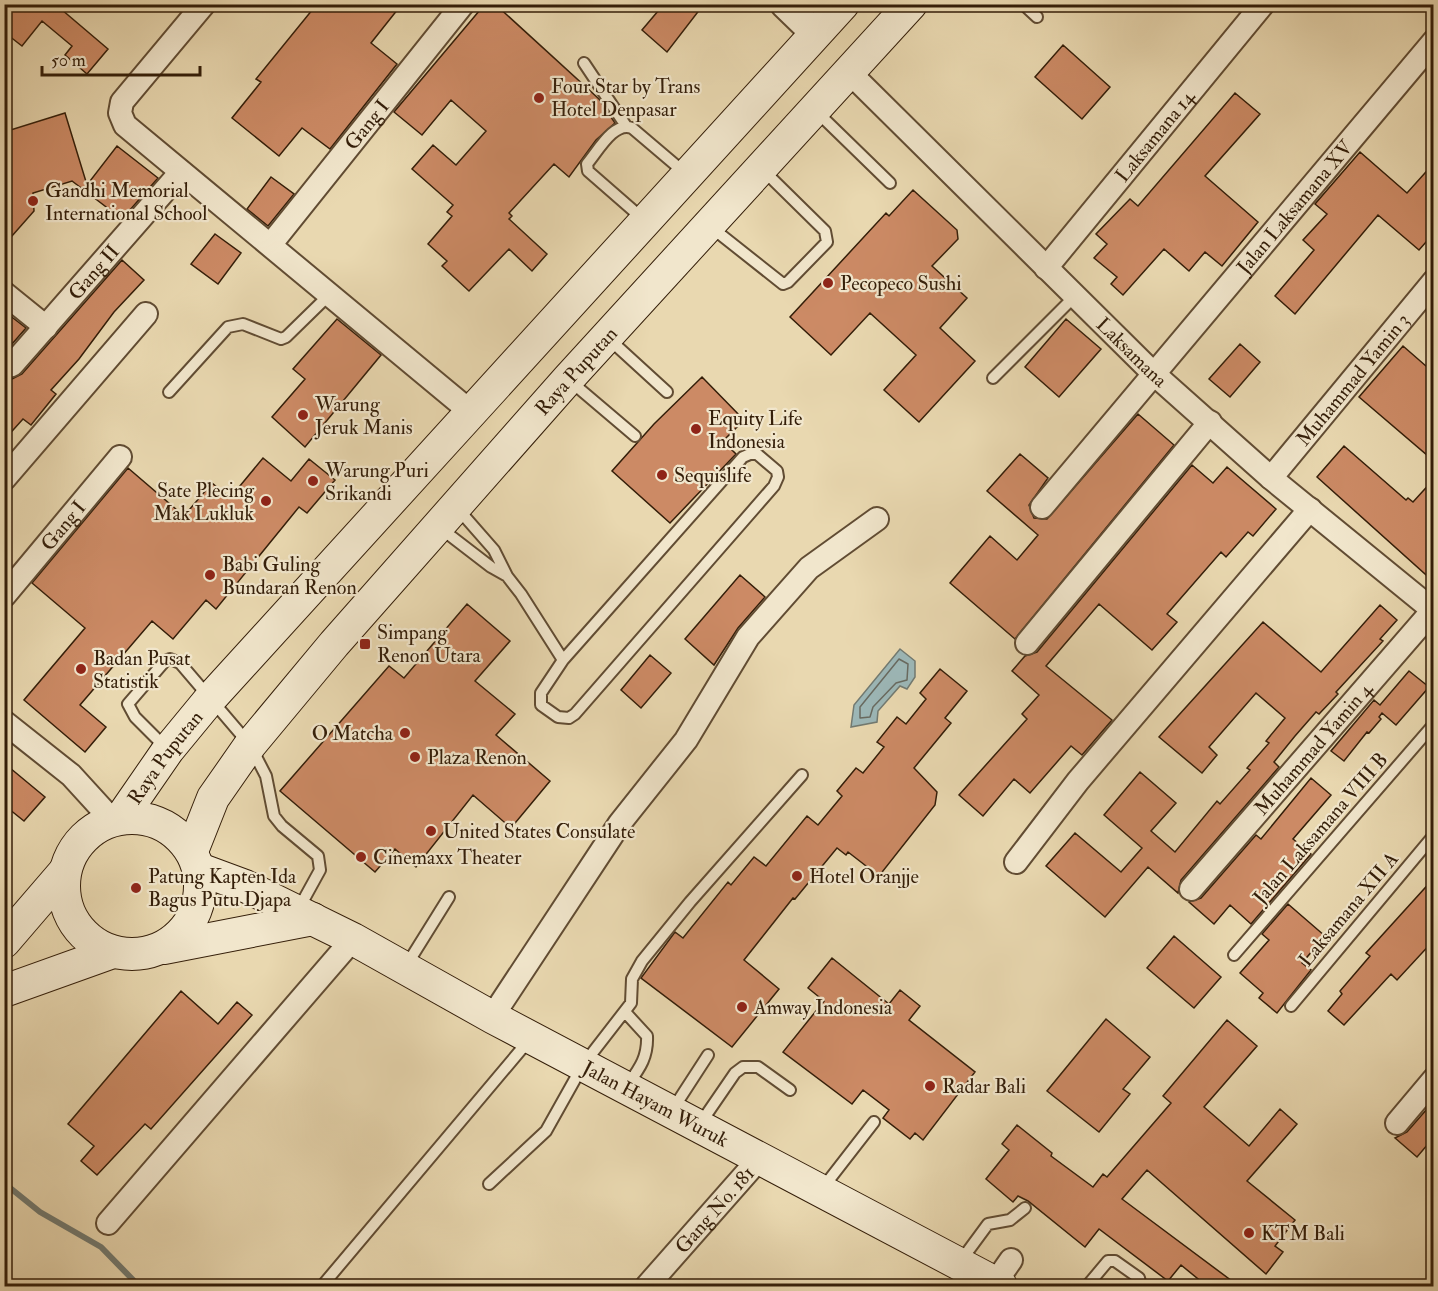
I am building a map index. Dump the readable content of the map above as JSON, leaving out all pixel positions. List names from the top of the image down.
{
  "streets": {
    "main road": ["Raya Puputan", "Jalan Hayam Wuruk"],
    "street": [
      "Gang I",
      "Laksamana 14",
      "Jalan Laksamana XV",
      "Gang II",
      "Laksamana",
      "Muhammad Yamin 3",
      "Muhammad Yamin 4",
      "Gang No. 181"
    ],
    "lane": ["Jalan Laksamana VIII B", "Laksamana XII A"]
  },
  "crossings": [
    ["Laksamana 14", "Laksamana"],
    ["Jalan Laksamana XV", "Laksamana"],
    ["Laksamana", "Raya Puputan"],
    ["Laksamana", "Muhammad Yamin 3"],
    ["Laksamana", "Muhammad Yamin 4"],
    ["Raya Puputan", "Jalan Hayam Wuruk"],
    ["Jalan Hayam Wuruk", "Gang No. 181"]
  ],
  "places": {
    "other": [
      "Four Star by Trans Hotel Denpasar",
      "Gandhi Memorial International School",
      "Pecopeco Sushi",
      "Warung Jeruk Manis",
      "Equity Life Indonesia",
      "Sequislife",
      "Warung Puri Srikandi",
      "Sate Plecing Mak Lukluk",
      "Babi Guling Bundaran Renon",
      "Badan Pusat Statistik",
      "O Matcha",
      "Plaza Renon",
      "United States Consulate",
      "Cinemaxx Theater",
      "Hotel Oranjje",
      "Patung Kapten Ida Bagus Putu Djapa",
      "Amway Indonesia",
      "Radar Bali",
      "KTM Bali"
    ],
    "transit": ["Simpang Renon Utara"]
  },
  "scale_bar": "50 m"
}
